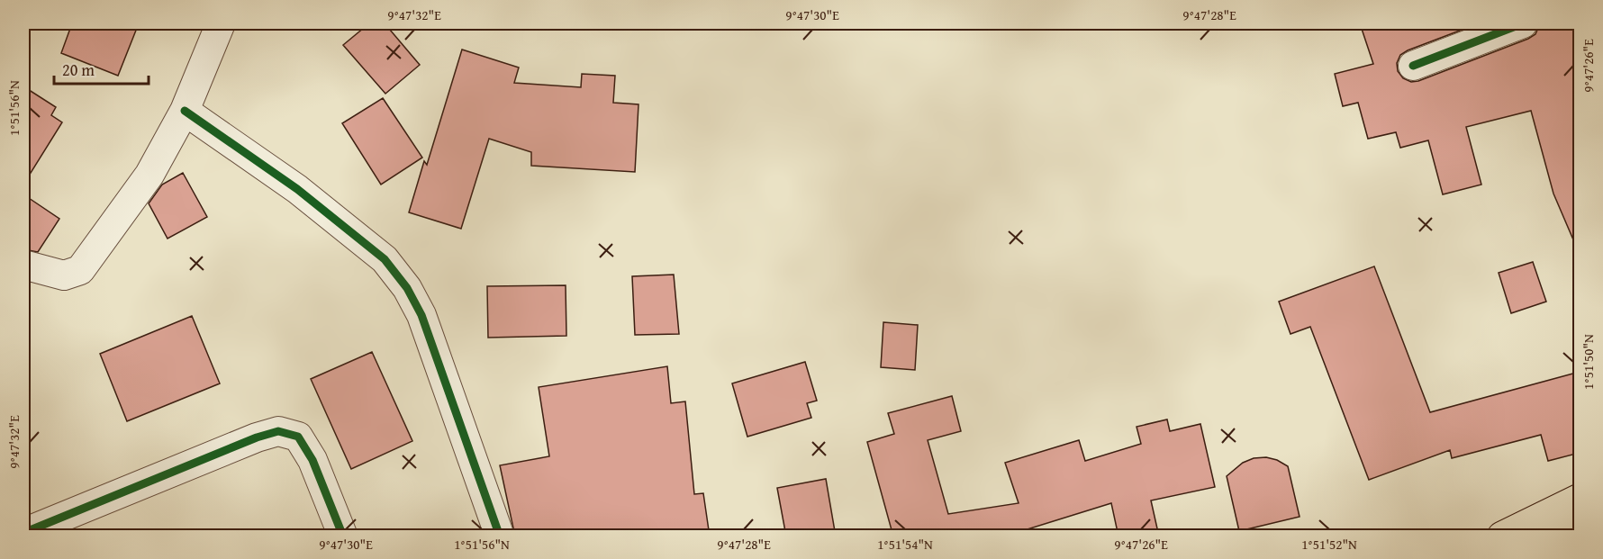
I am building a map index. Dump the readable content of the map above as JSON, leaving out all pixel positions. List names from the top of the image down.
{
  "scale_bar": "20 m",
  "coordinates": [
    "9°47'32\"E",
    "9°47'30\"E",
    "9°47'28\"E",
    "9°47'26\"E",
    "1°51'56\"N",
    "1°51'50\"N",
    "1°51'54\"N",
    "1°51'52\"N"
  ]
}
